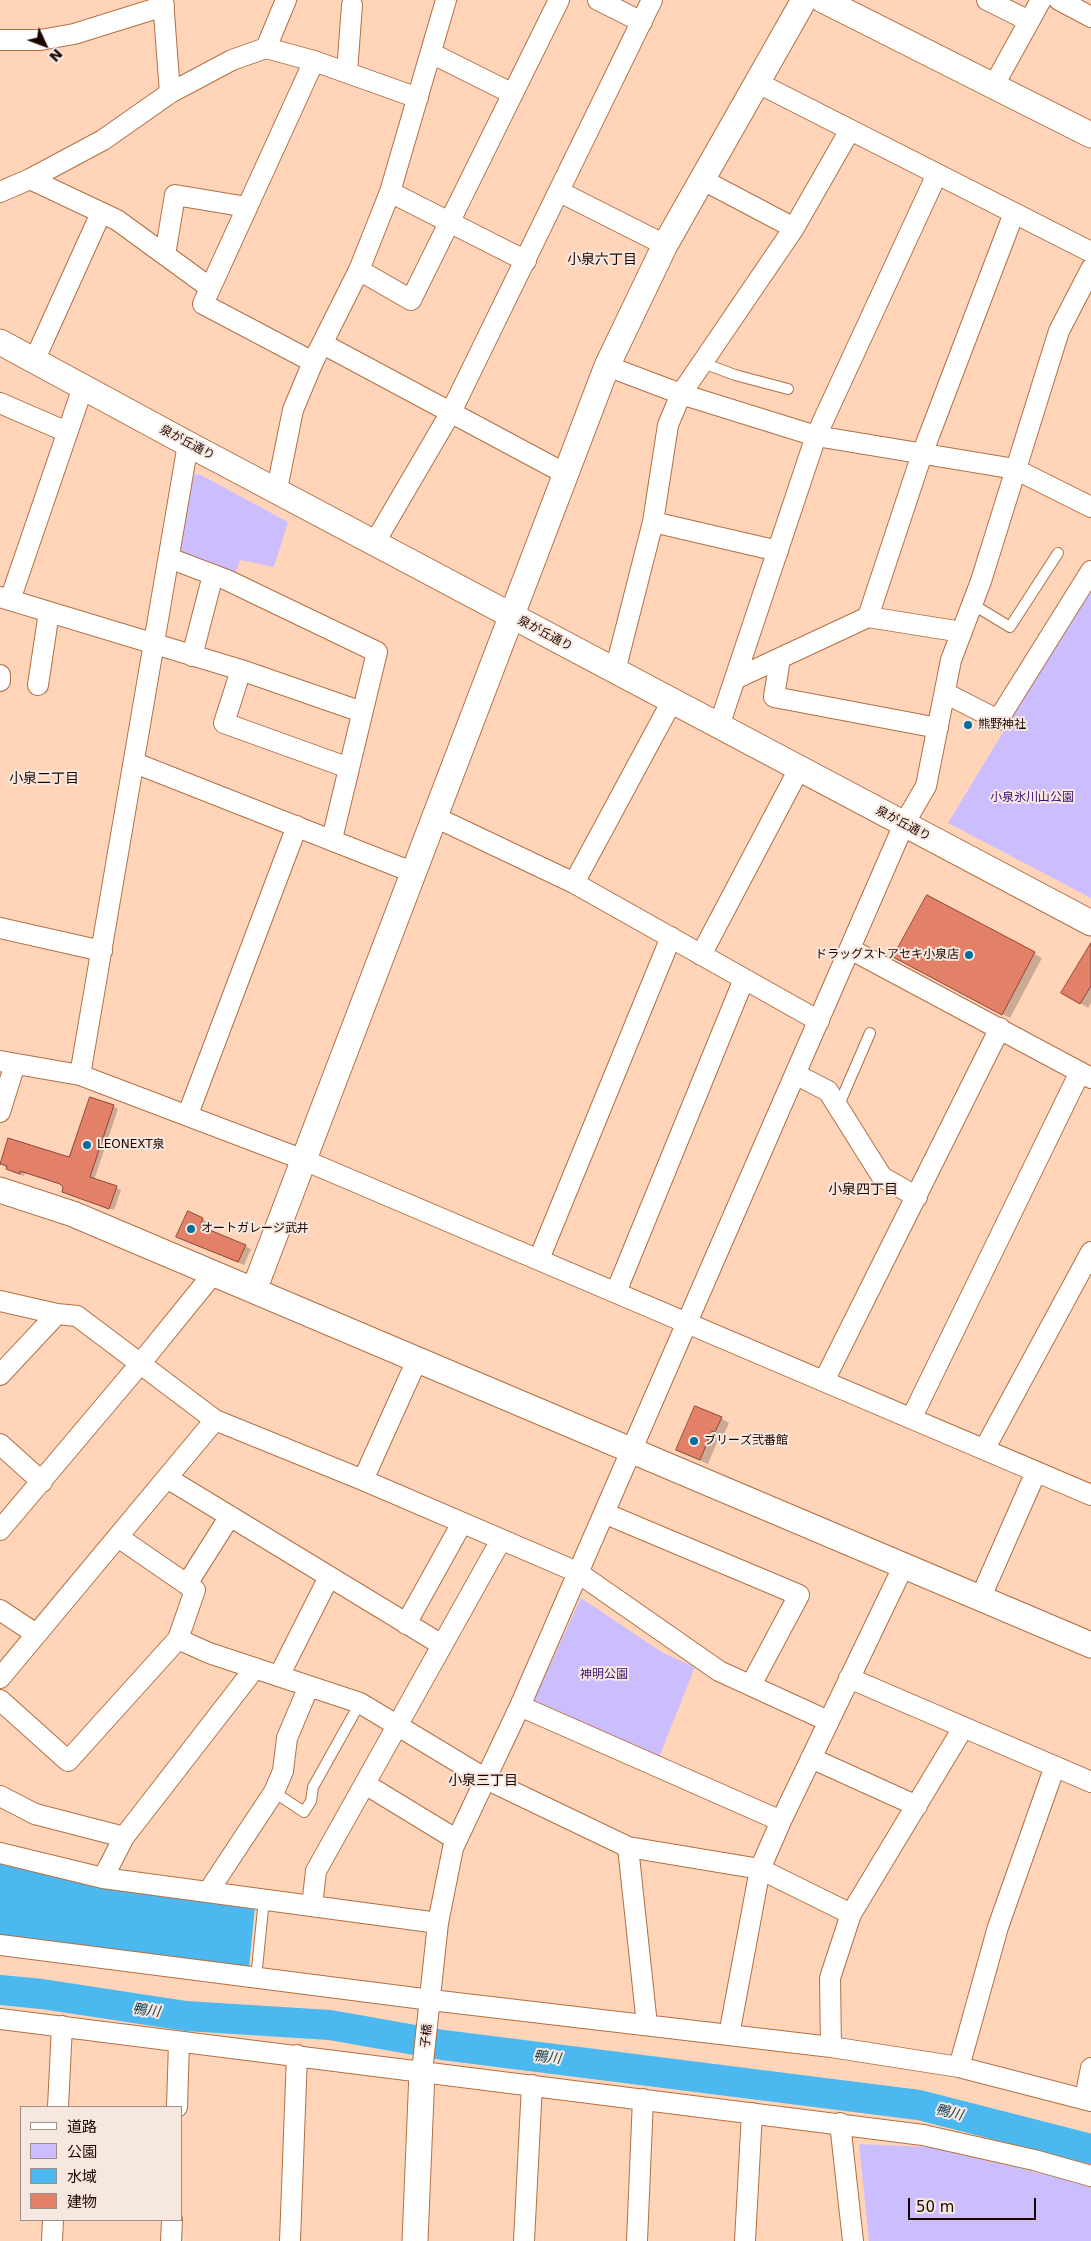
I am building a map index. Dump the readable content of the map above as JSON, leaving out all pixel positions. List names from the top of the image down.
{
  "streets": {
    "street": ["泉が丘通り", "子橋"]
  },
  "crossings": [
    ["泉が丘通り", "子橋"]
  ],
  "districts": [
    "小泉六丁目",
    "小泉二丁目",
    "小泉四丁目",
    "小泉三丁目"
  ],
  "water": ["鴨川"],
  "parks": ["小泉氷川山公園", "神明公園"],
  "places": [
    "熊野神社",
    "ドラッグストアセキ小泉店",
    "LEONEXT泉",
    "オートガレージ武井",
    "ブリーズ弐番館"
  ],
  "legend": [
    "道路",
    "公園",
    "水域",
    "建物"
  ],
  "scale_bar": "50 m",
  "north": "bottom right"
}
